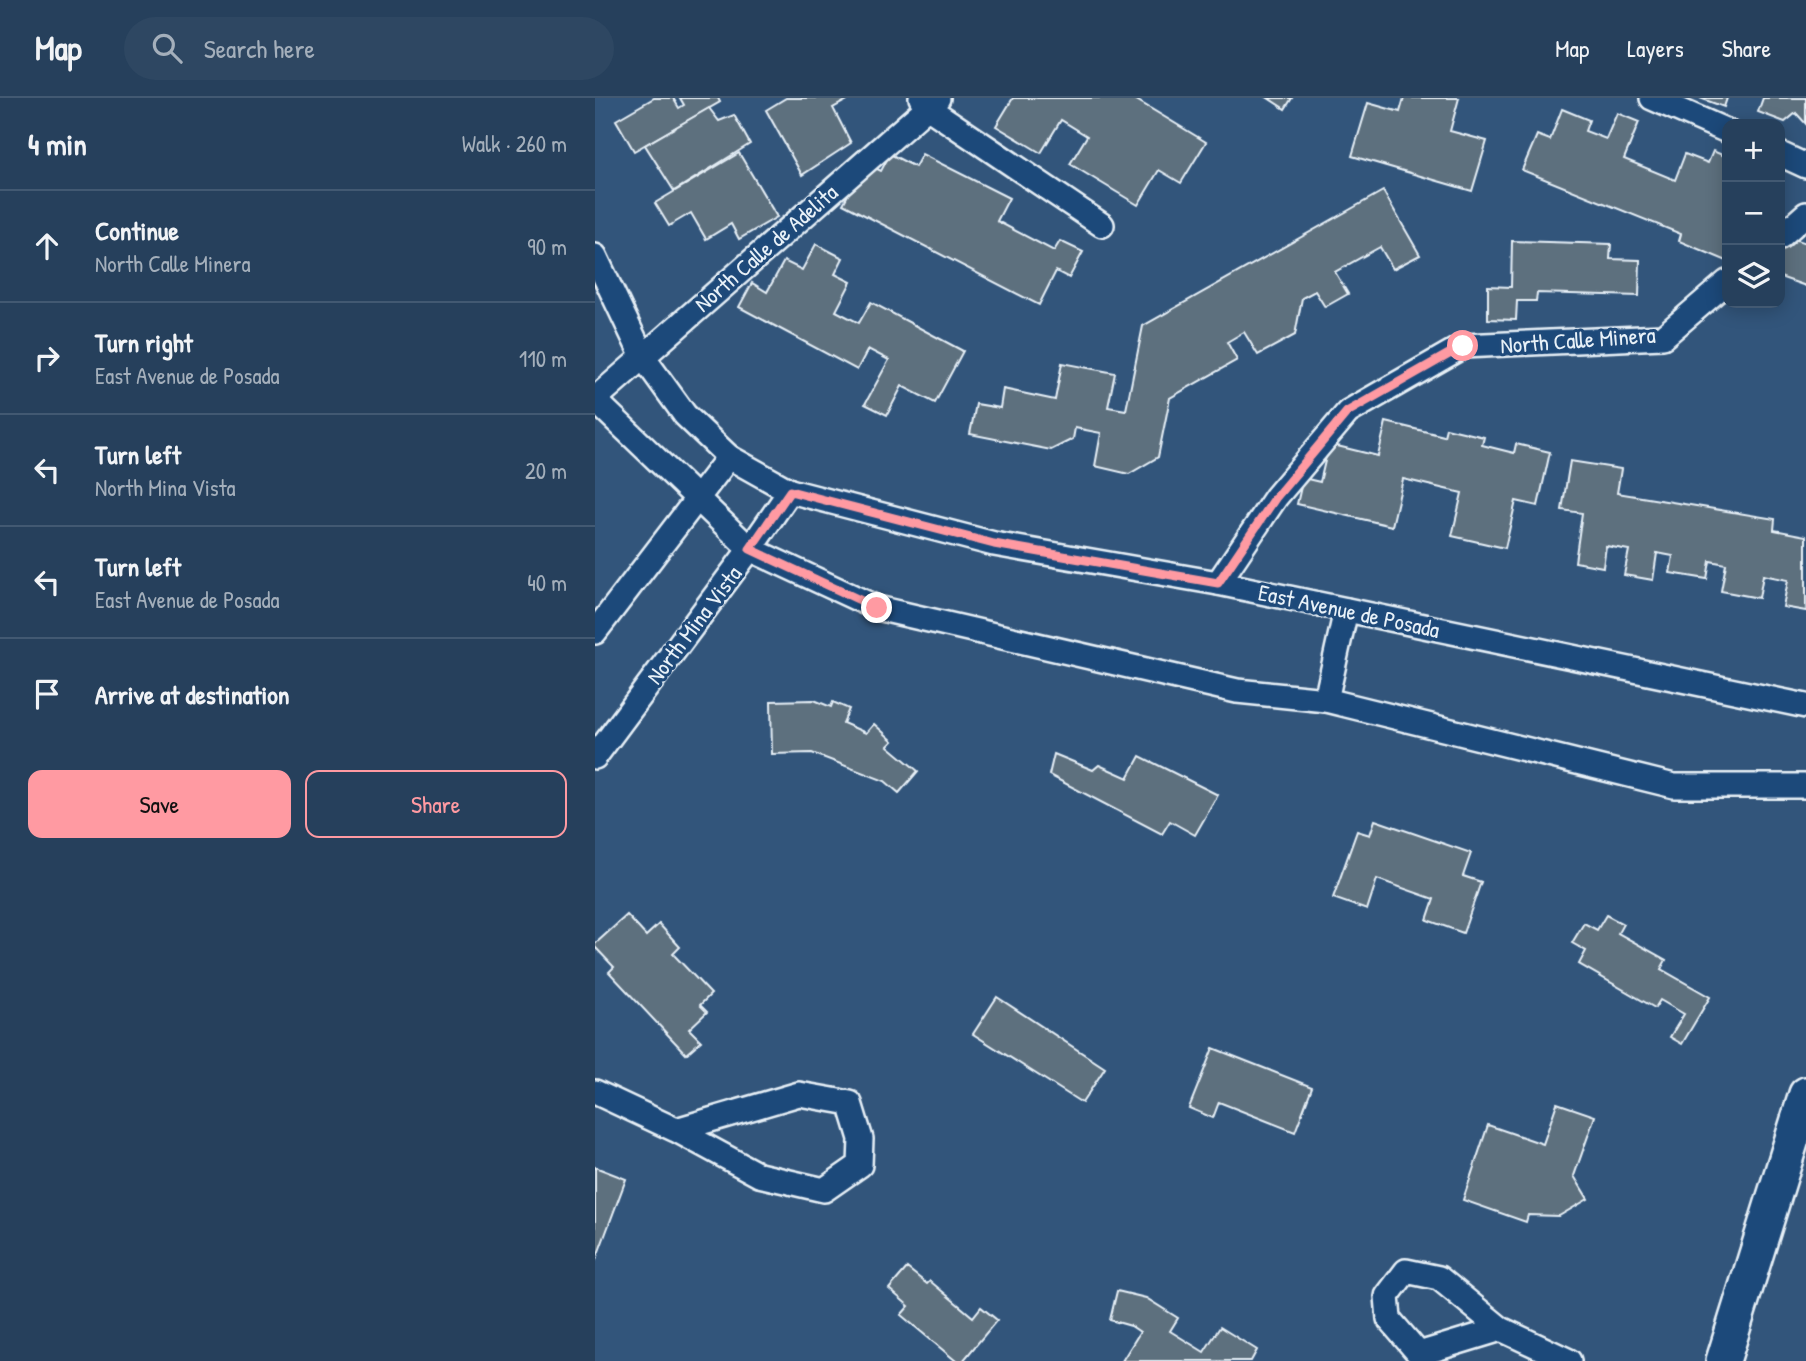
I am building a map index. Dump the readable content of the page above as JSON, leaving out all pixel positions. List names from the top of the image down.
{
  "streets": {
    "street": [
      "North Calle de Adelita",
      "North Calle Minera",
      "East Avenue de Posada",
      "North Mina Vista"
    ]
  },
  "crossings": [
    ["North Calle de Adelita", "East Avenue de Posada"],
    ["North Calle Minera", "East Avenue de Posada"],
    ["East Avenue de Posada", "North Mina Vista"]
  ],
  "page": {
    "header": "Map",
    "search": "Search here",
    "nav": ["Map", "Layers", "Share"],
    "heading": ["4 min", "Walk · 260 m"],
    "map_buttons": ["+", "−"],
    "list": [
      ["Continue", "North Calle Minera", "90 m"],
      ["Turn right", "East Avenue de Posada", "110 m"],
      ["Turn left", "North Mina Vista", "20 m"],
      ["Turn left", "East Avenue de Posada", "40 m"],
      "Arrive at destination"
    ],
    "buttons": ["Save", "Share"]
  }
}
